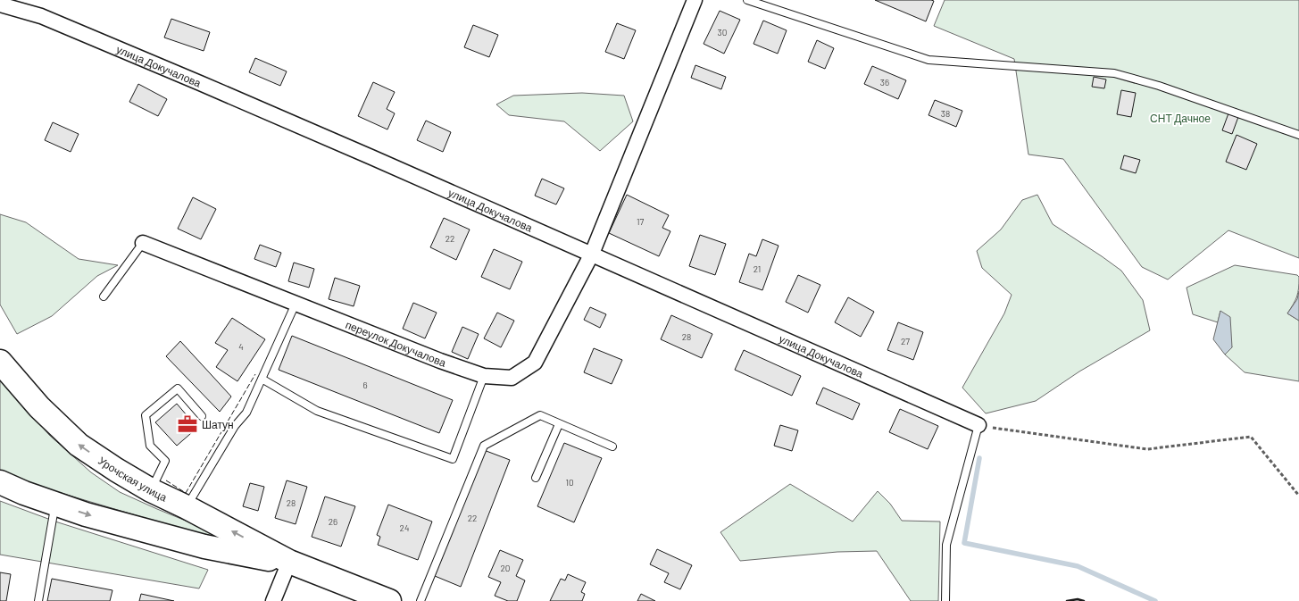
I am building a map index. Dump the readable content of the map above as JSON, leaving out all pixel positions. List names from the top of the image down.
{
  "streets": {
    "main road": ["Урочская улица"],
    "street": ["улица Докучалова", "переулок Докучалова"]
  },
  "crossings": [
    ["улица Докучалова", "переулок Докучалова"]
  ],
  "parks": ["СНТ Дачное"],
  "places": {
    "office": ["Шатун"]
  },
  "house_numbers": [
    "30",
    "36",
    "38",
    "17",
    "22",
    "21",
    "28",
    "27",
    "4",
    "6",
    "10",
    "28",
    "22",
    "26",
    "24",
    "20"
  ]
}
